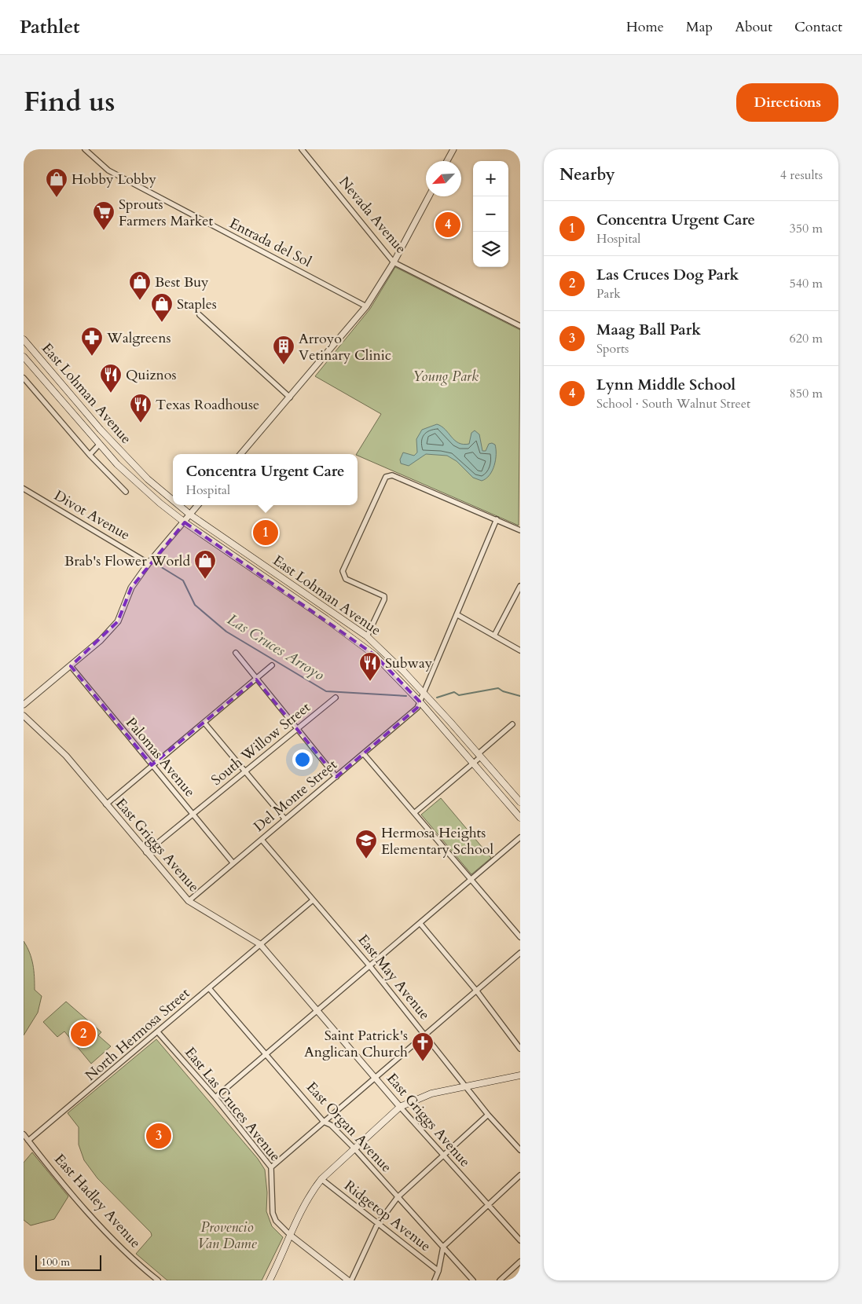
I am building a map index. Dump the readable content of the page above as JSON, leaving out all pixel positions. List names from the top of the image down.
{
  "streets": {
    "main road": ["East Lohman Avenue"],
    "street": [
      "Nevada Avenue",
      "Entrada del Sol",
      "Divot Avenue",
      "South Willow Street",
      "Palomas Avenue",
      "Del Monte Street",
      "East Griggs Avenue",
      "East May Avenue",
      "North Hermosa Street",
      "East Las Cruces Avenue",
      "East Organ Avenue",
      "East Hadley Avenue",
      "Ridgetop Avenue"
    ]
  },
  "crossings": [
    ["East Lohman Avenue", "Del Monte Street"],
    ["South Willow Street", "Palomas Avenue"],
    ["South Willow Street", "East Griggs Avenue"],
    ["Palomas Avenue", "Del Monte Street"],
    ["Del Monte Street", "East Griggs Avenue"],
    ["Del Monte Street", "East May Avenue"],
    ["East Griggs Avenue", "North Hermosa Street"],
    ["East May Avenue", "North Hermosa Street"],
    ["North Hermosa Street", "East Las Cruces Avenue"],
    ["North Hermosa Street", "East Organ Avenue"],
    ["North Hermosa Street", "East Hadley Avenue"]
  ],
  "water": ["Las Cruces Arroyo"],
  "parks": ["Young Park", "Provencio Van Dame"],
  "places": {
    "shop": [
      "Hobby Lobby",
      "Best Buy",
      "Staples",
      "Brab's Flower World"
    ],
    "supermarket": ["Sprouts Farmers Market"],
    "pharmacy": ["Walgreens"],
    "building": ["Arroyo Vetinary Clinic"],
    "restaurant": ["Quiznos", "Texas Roadhouse", "Subway"],
    "school or university": ["Hermosa Heights Elementary School"],
    "church": ["Saint Patrick's Anglican Church"]
  },
  "scale_bar": "100 m",
  "north": "bottom left",
  "page": {
    "header": "Pathlet",
    "nav": [
      "Home",
      "Map",
      "About",
      "Contact"
    ],
    "title": "Find us",
    "buttons": "Directions",
    "heading": ["Nearby", "4 results"],
    "map_buttons": ["+", "−"],
    "list": [
      {
        "mark": "1",
        "name": "Concentra Urgent Care",
        "note": "Hospital",
        "value": "350 m"
      },
      {
        "mark": "2",
        "name": "Las Cruces Dog Park",
        "note": "Park",
        "value": "540 m"
      },
      {
        "mark": "3",
        "name": "Maag Ball Park",
        "note": "Sports",
        "value": "620 m"
      },
      {
        "mark": "4",
        "name": "Lynn Middle School",
        "note": "School · South Walnut Street",
        "value": "850 m"
      }
    ],
    "pins": [
      "4",
      "1",
      "2",
      "3"
    ],
    "popup": ["Concentra Urgent Care", "Hospital"],
    "scale": "100 m"
  }
}
